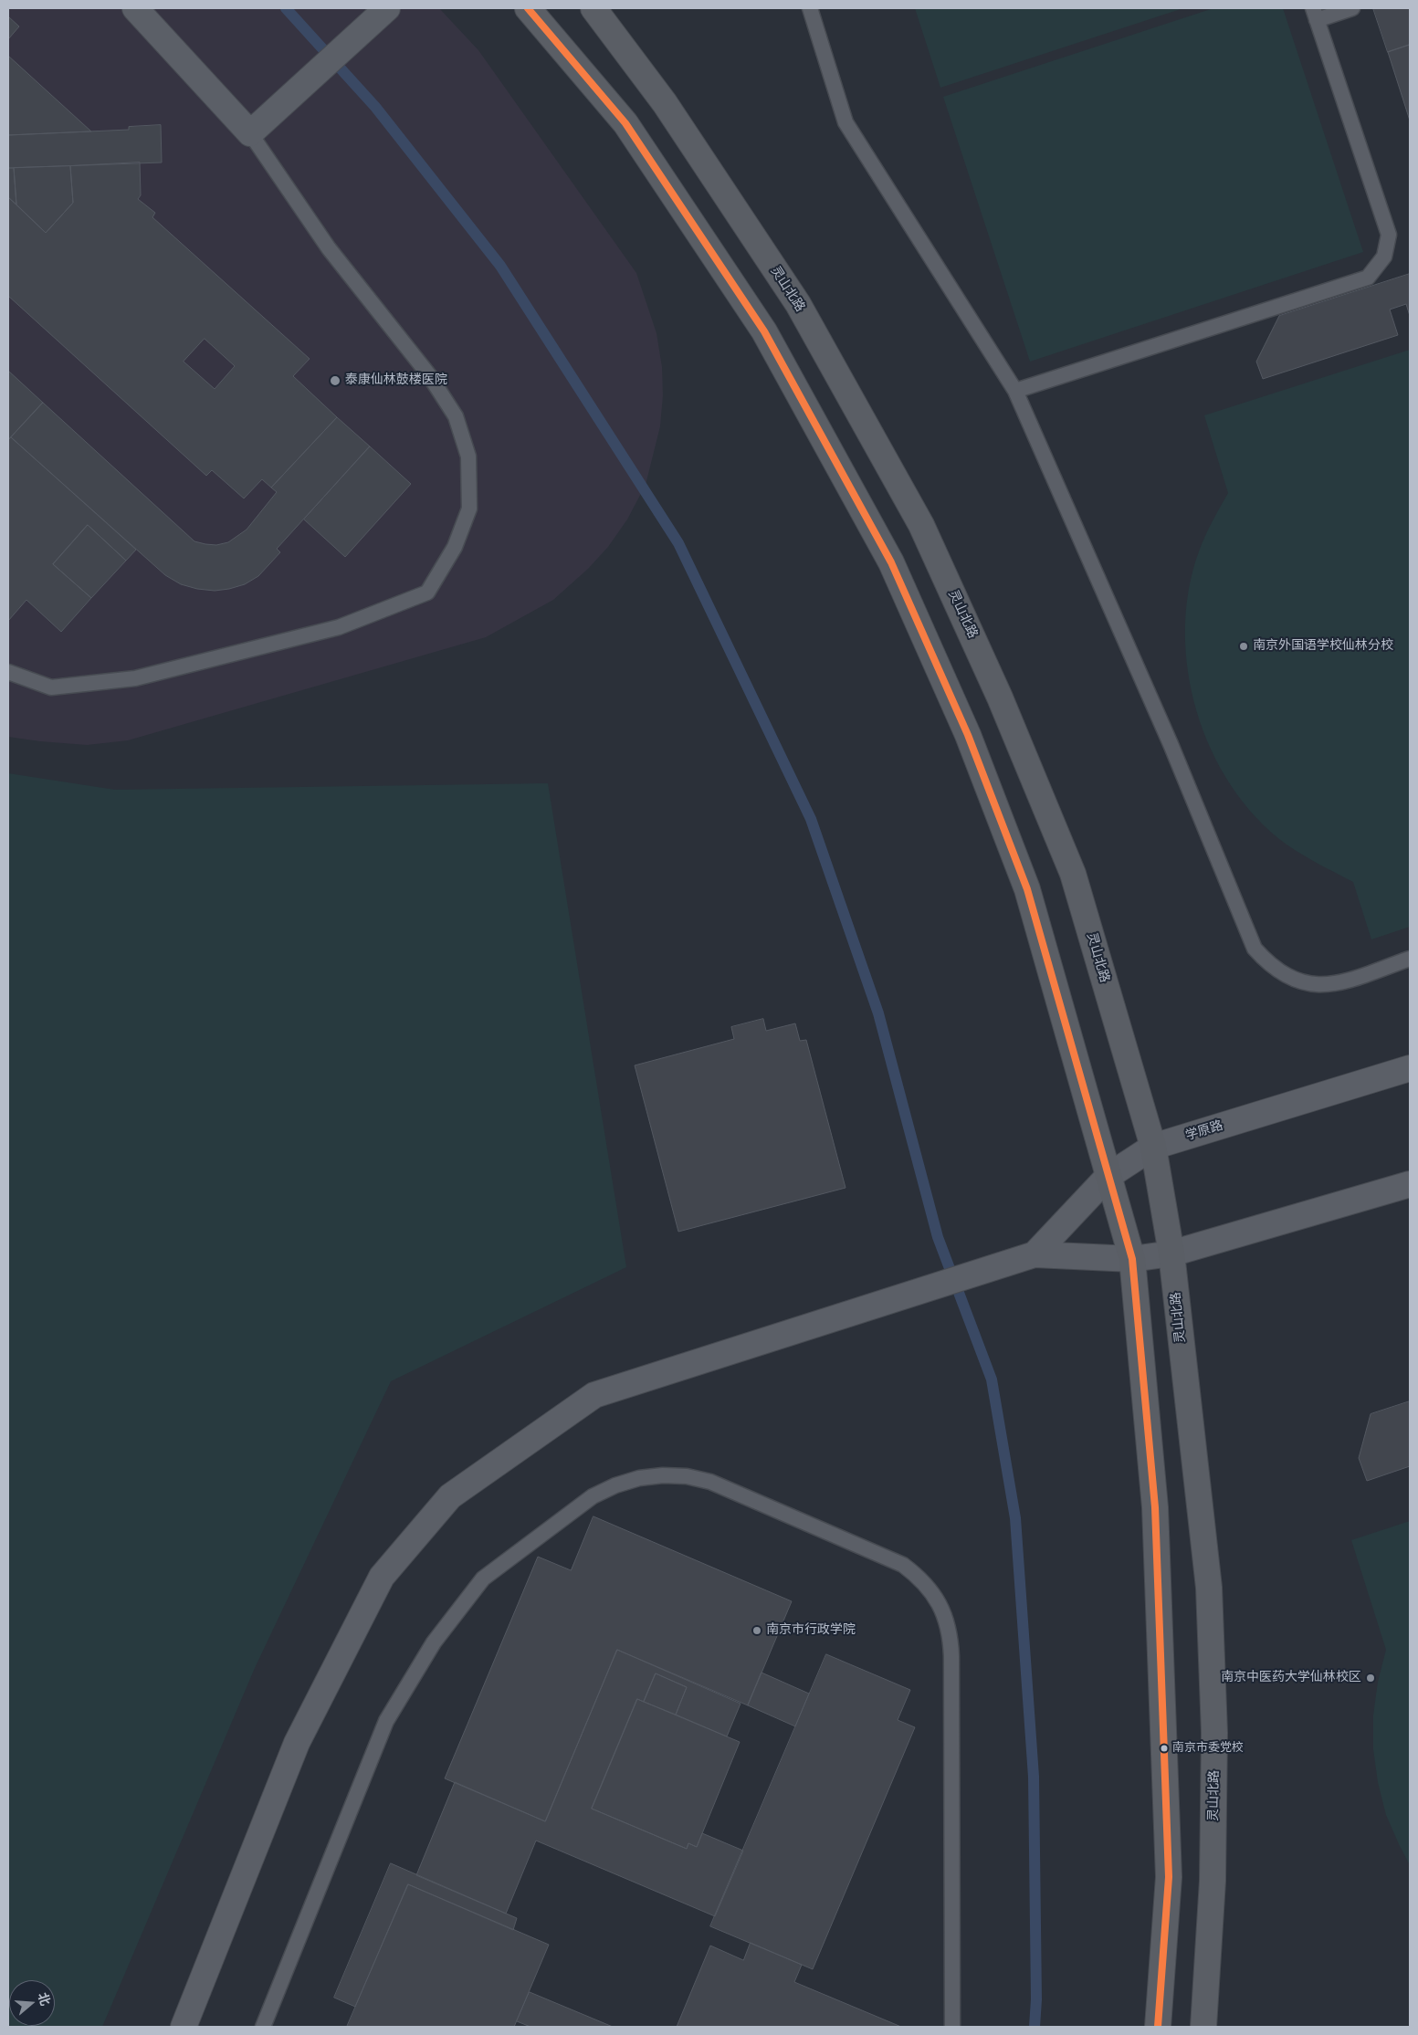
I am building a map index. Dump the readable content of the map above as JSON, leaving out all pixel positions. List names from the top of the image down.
{
  "streets": {
    "main road": ["灵山北路"],
    "street": ["学原路"]
  },
  "crossings": [
    ["灵山北路", "学原路"]
  ],
  "places": [
    "泰康仙林鼓楼医院",
    "南京外国语学校仙林分校",
    "南京市行政学院",
    "南京中医药大学仙林校区",
    "南京市委党校"
  ],
  "north": "right"
}
